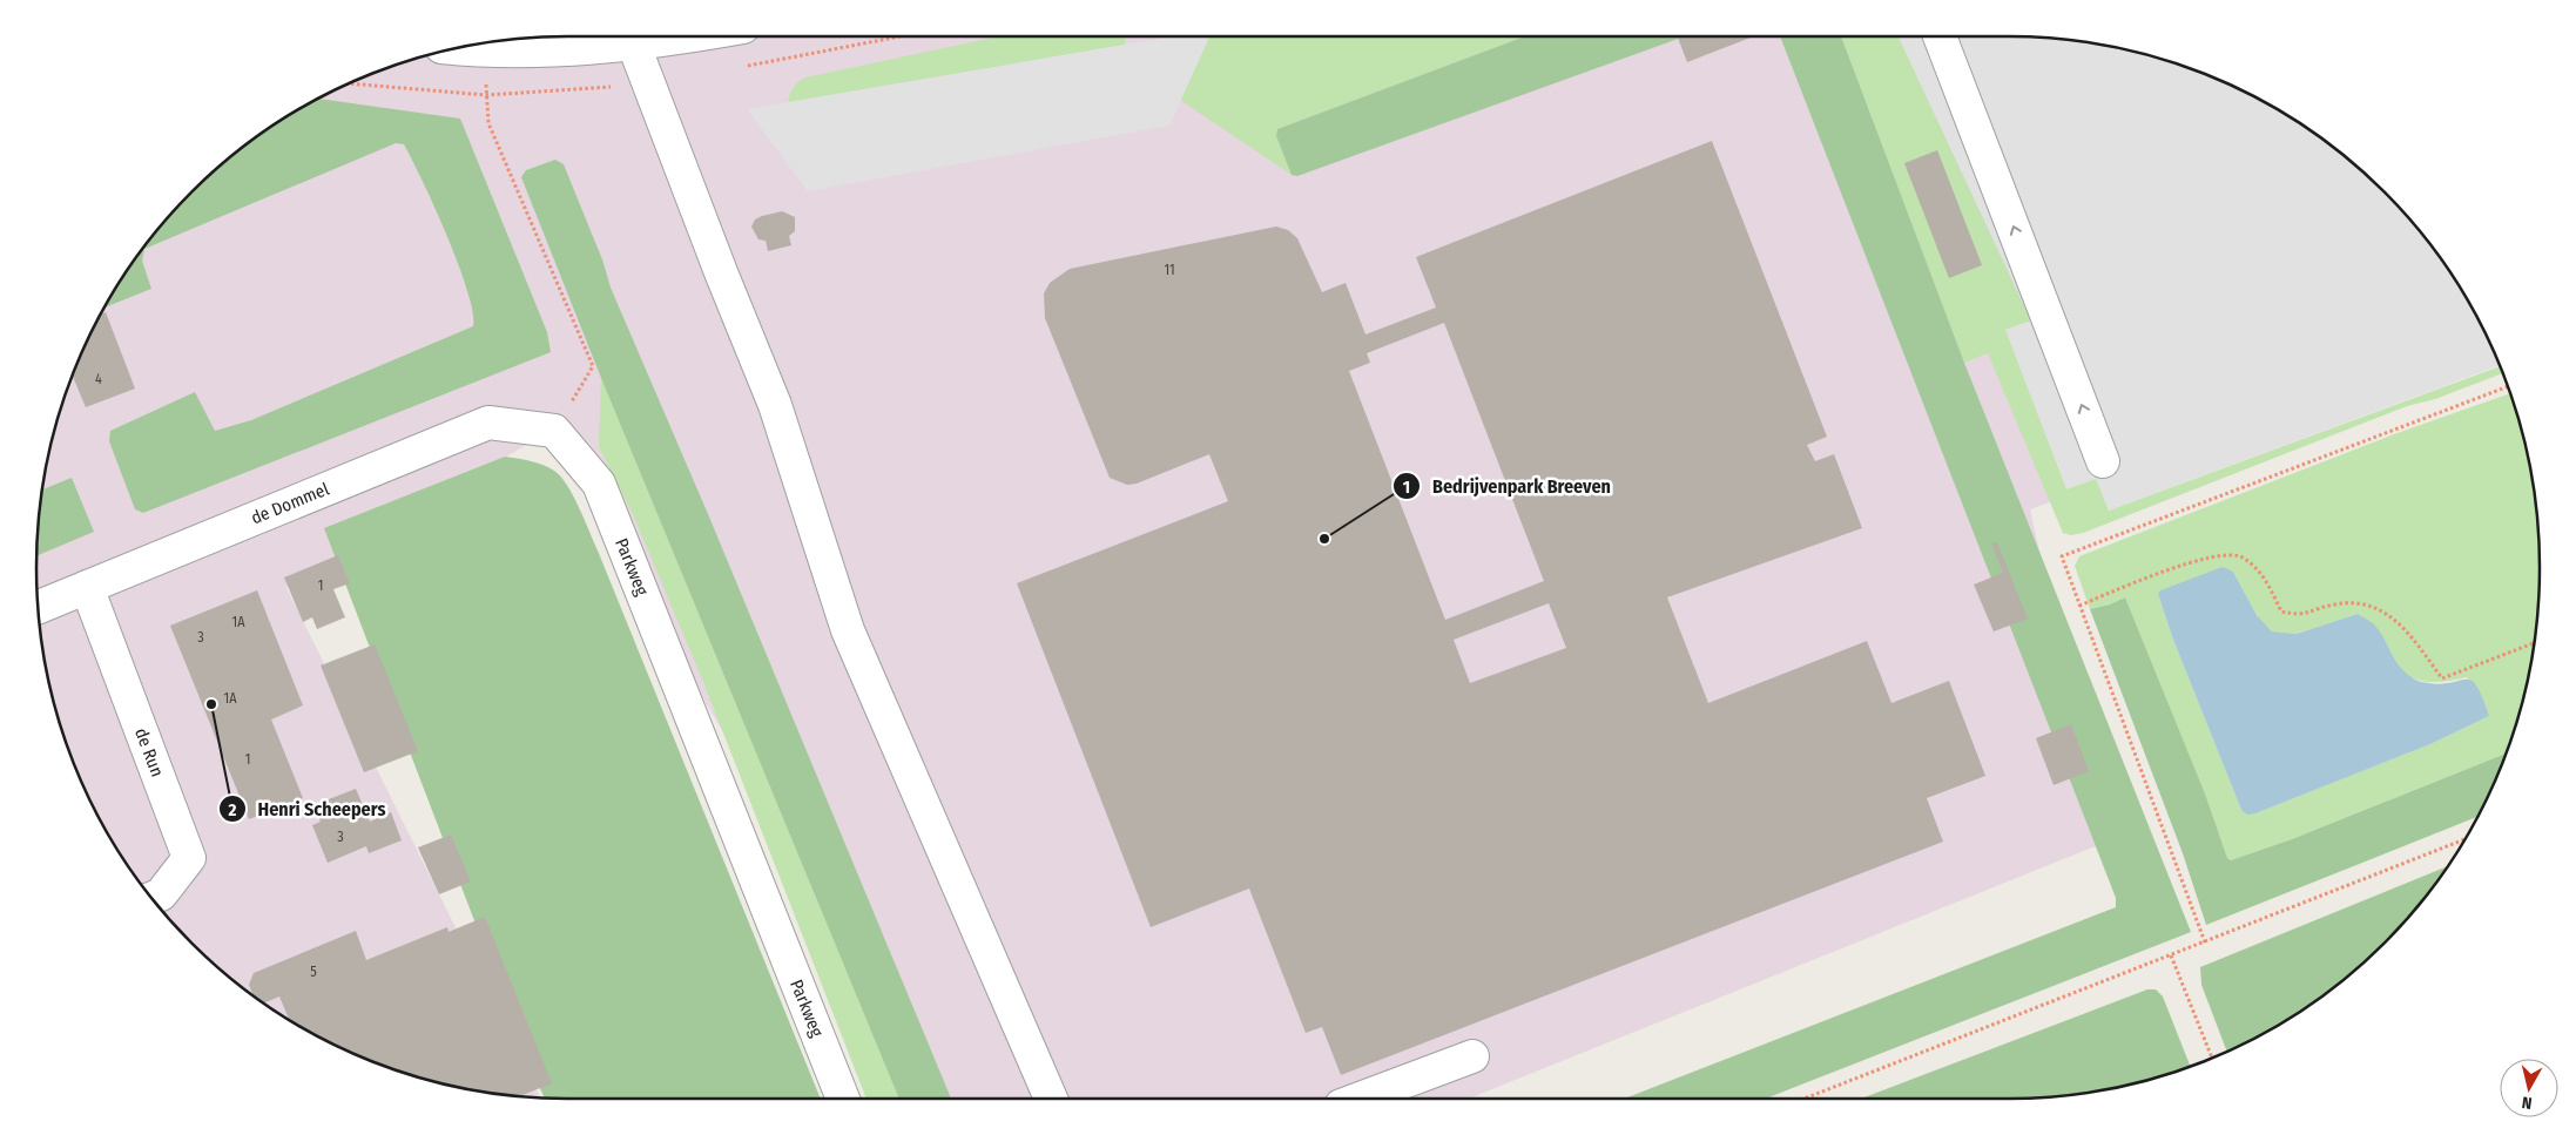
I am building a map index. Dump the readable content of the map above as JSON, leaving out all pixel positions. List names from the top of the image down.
{
  "streets": {
    "street": ["de Dommel", "Parkweg", "de Run"]
  },
  "crossings": [
    ["de Dommel", "Parkweg"],
    ["de Dommel", "de Run"]
  ],
  "places": ["Bedrijvenpark Breeven", "Henri Scheepers"],
  "house_numbers": [
    "11",
    "4",
    "1",
    "1A",
    "3",
    "1A",
    "1",
    "3",
    "5"
  ],
  "north": "bottom"
}
